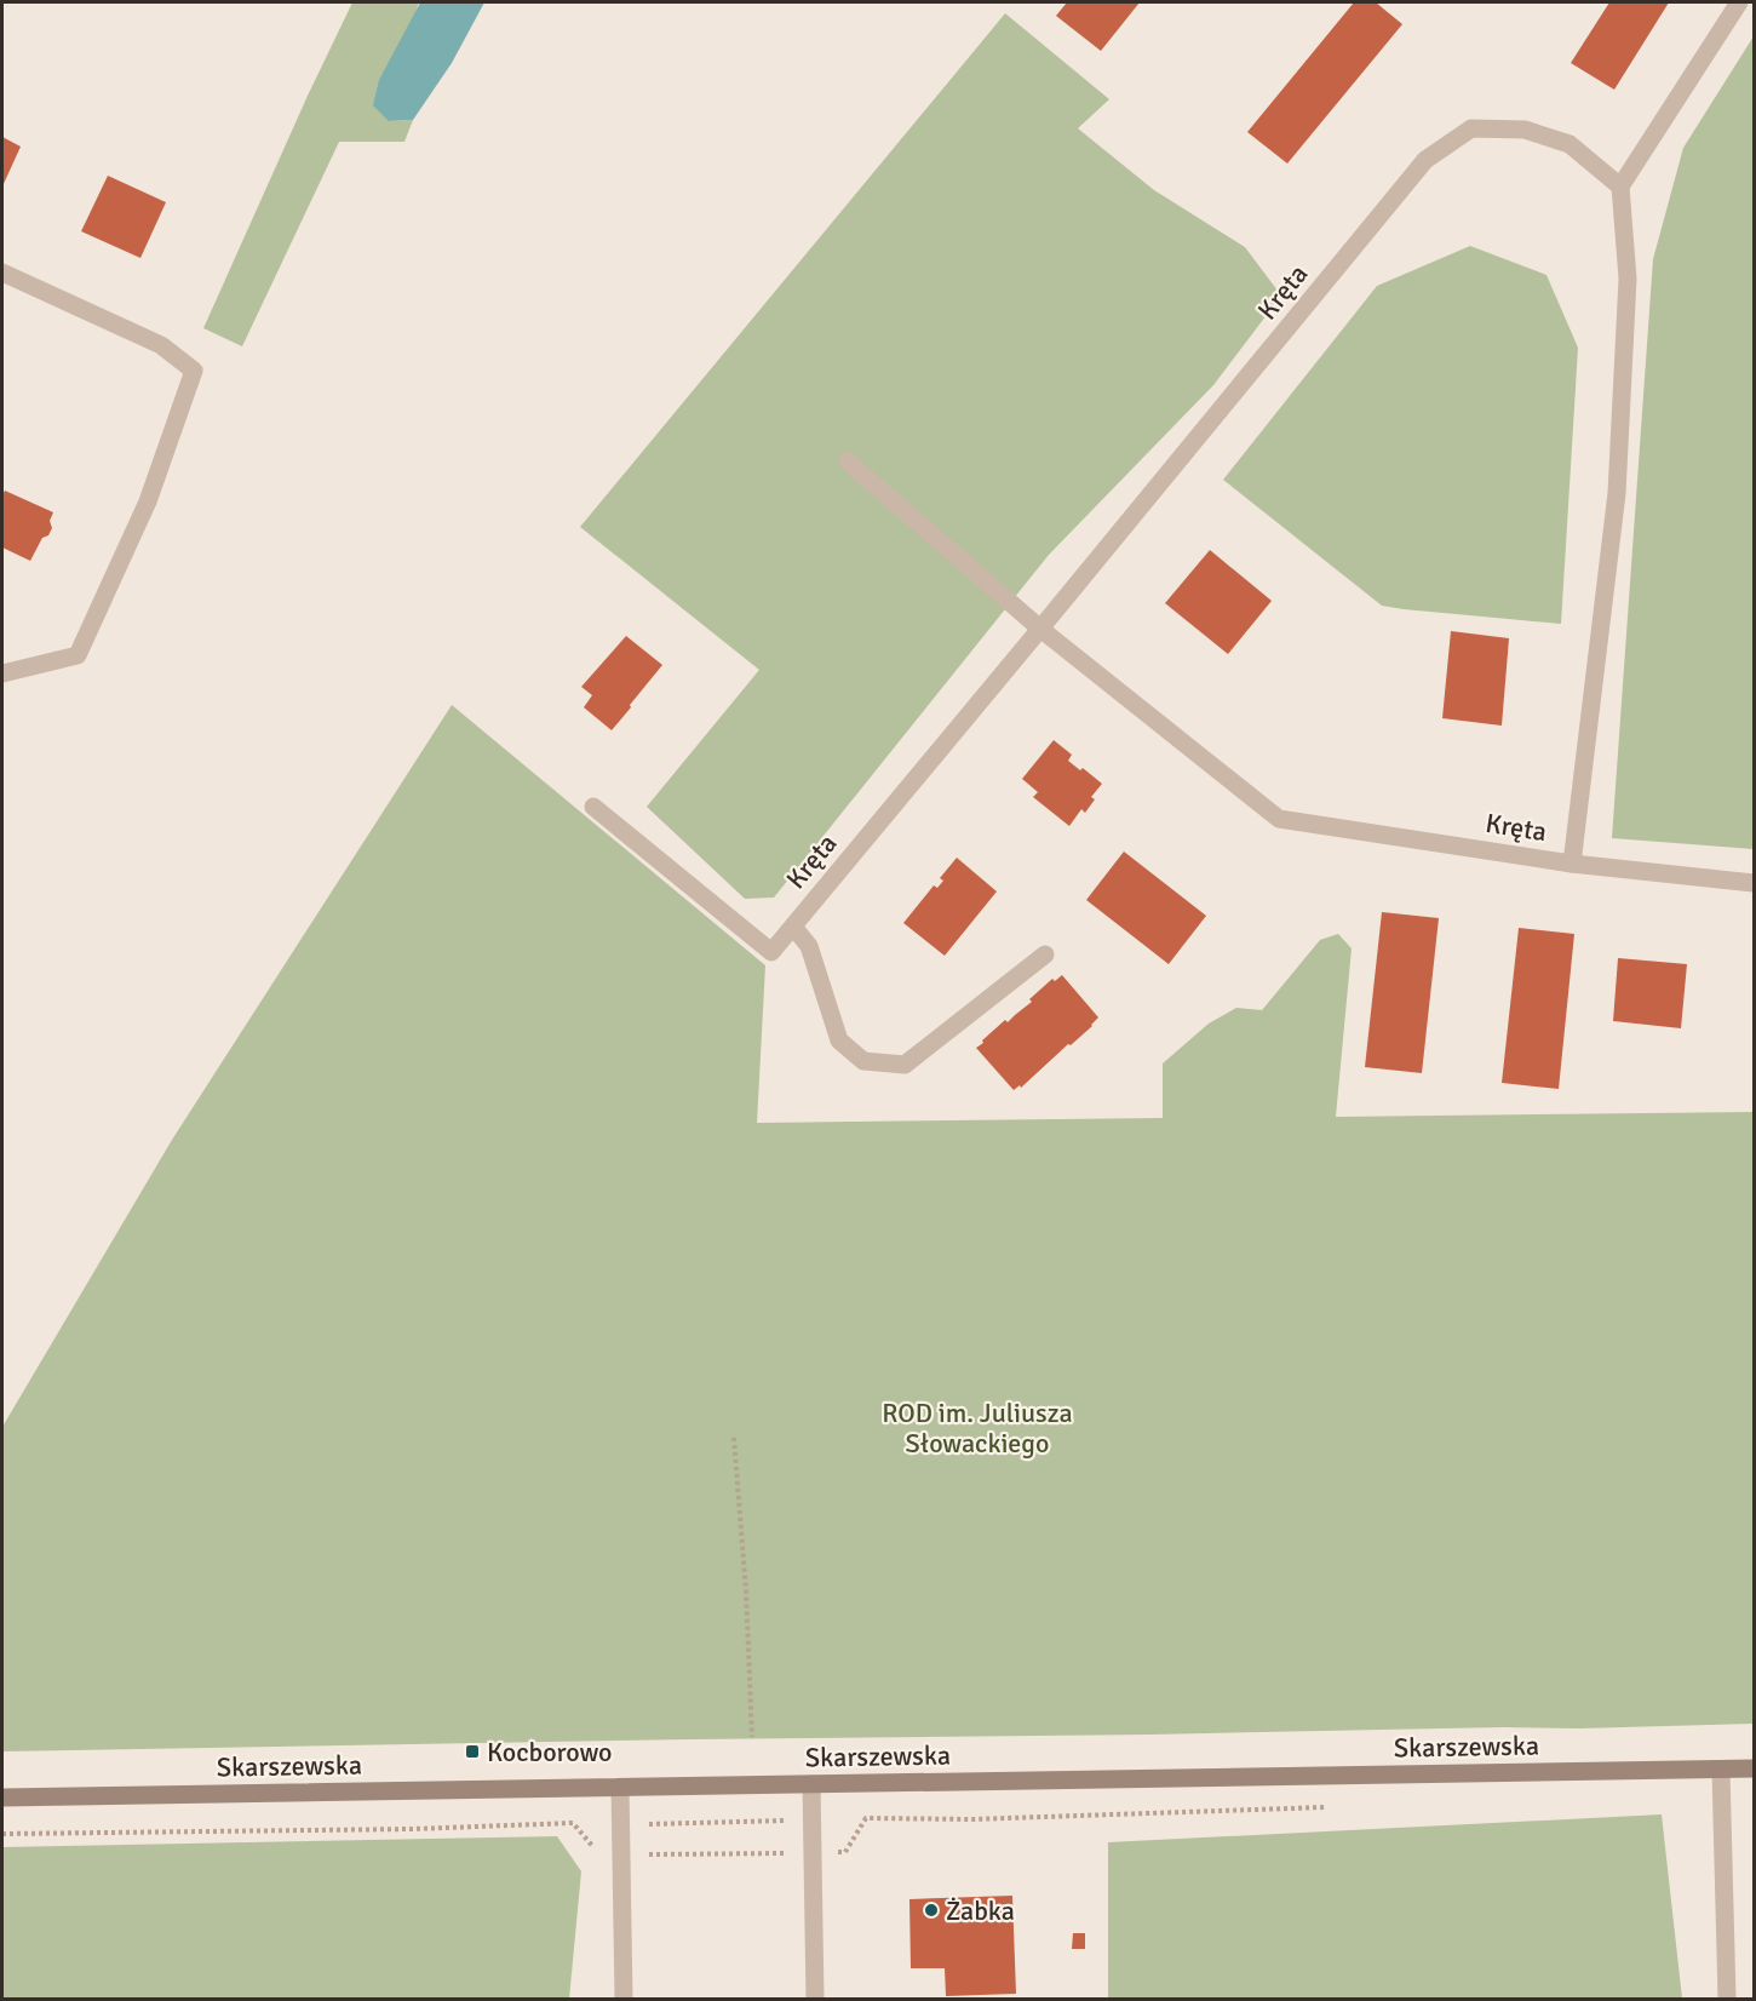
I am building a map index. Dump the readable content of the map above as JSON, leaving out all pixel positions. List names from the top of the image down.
{
  "streets": {
    "main road": ["Skarszewska"],
    "street": ["Kręta"]
  },
  "parks": ["ROD im. Juliusza Słowackiego"],
  "places": {
    "transit": ["Kocborowo"],
    "other": ["Żabka"]
  }
}
